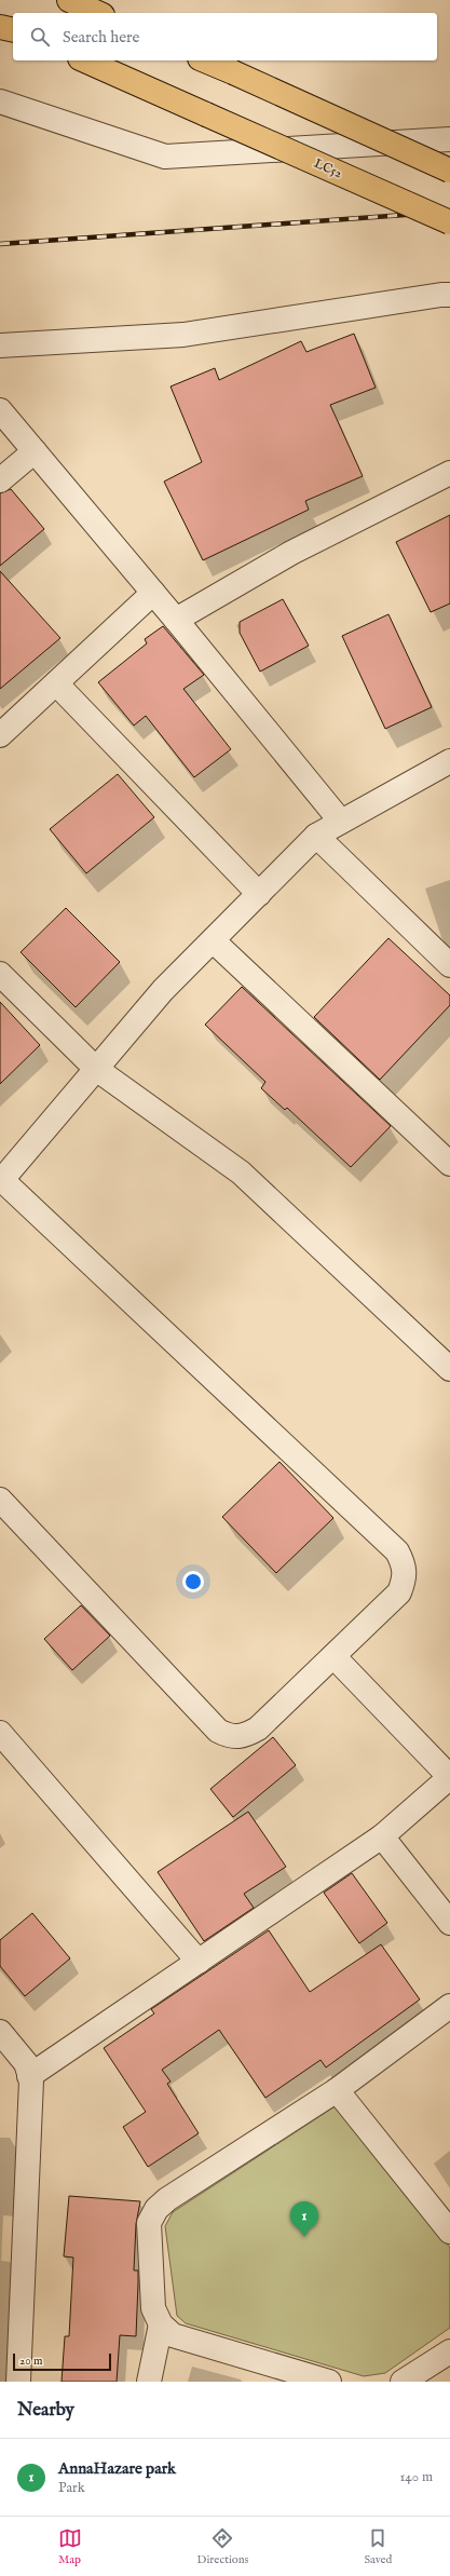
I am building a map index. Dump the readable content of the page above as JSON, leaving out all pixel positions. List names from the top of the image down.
{
  "streets": {
    "main road": ["LC52"]
  },
  "scale_bar": "20 m",
  "page": {
    "search": "Search here",
    "pins": "1",
    "scale": "20 m",
    "heading": "Nearby",
    "list": [
      {
        "mark": "1",
        "name": "AnnaHazare park",
        "note": "Park",
        "value": "140 m"
      }
    ],
    "nav": ["Map", "Directions", "Saved"]
  }
}
